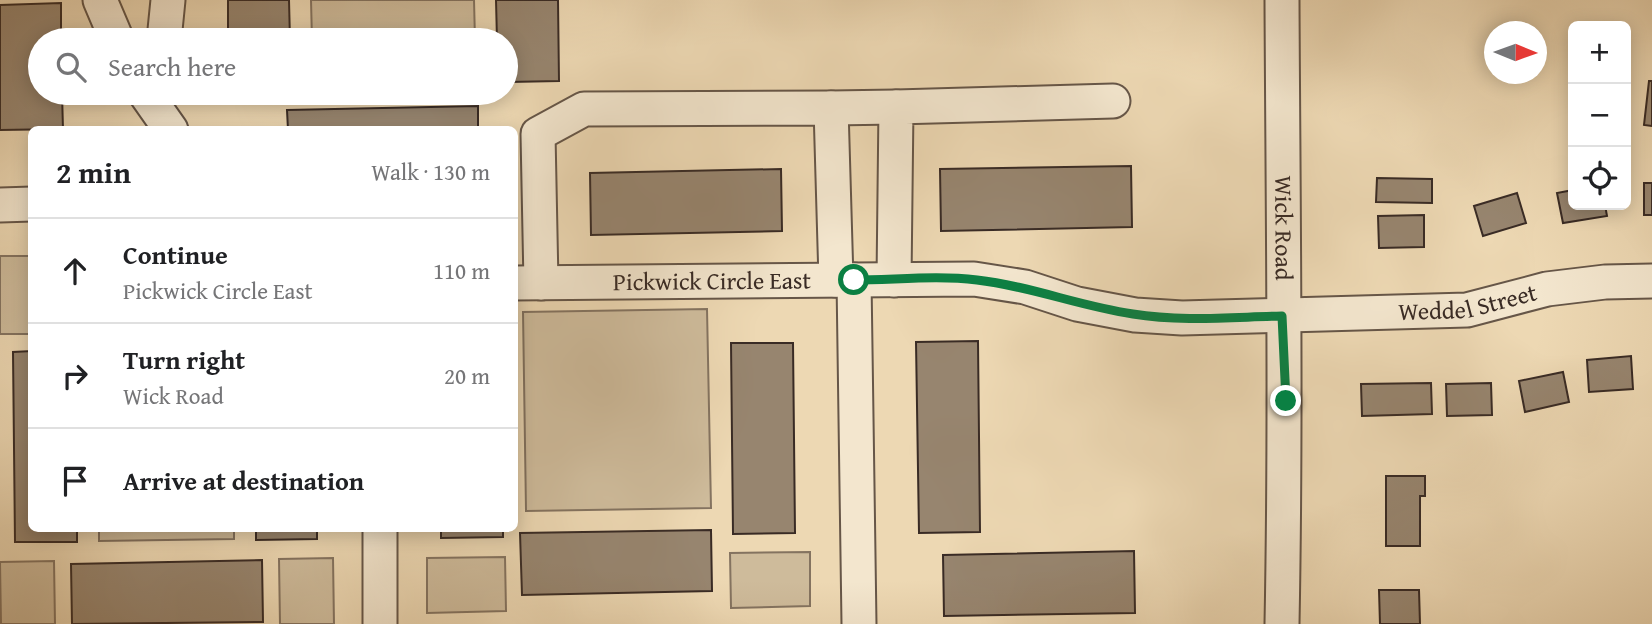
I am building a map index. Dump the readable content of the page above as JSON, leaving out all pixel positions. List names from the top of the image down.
{
  "streets": {
    "street": ["Wick Road", "Pickwick Circle East", "Weddel Street"]
  },
  "crossings": [
    ["Wick Road", "Pickwick Circle East"],
    ["Wick Road", "Weddel Street"],
    ["Pickwick Circle East", "Weddel Street"]
  ],
  "north": "right",
  "page": {
    "map_buttons": ["+", "−"],
    "search": "Search here",
    "heading": ["2 min", "Walk · 130 m"],
    "list": [
      ["Continue", "Pickwick Circle East", "110 m"],
      ["Turn right", "Wick Road", "20 m"],
      "Arrive at destination"
    ]
  }
}
